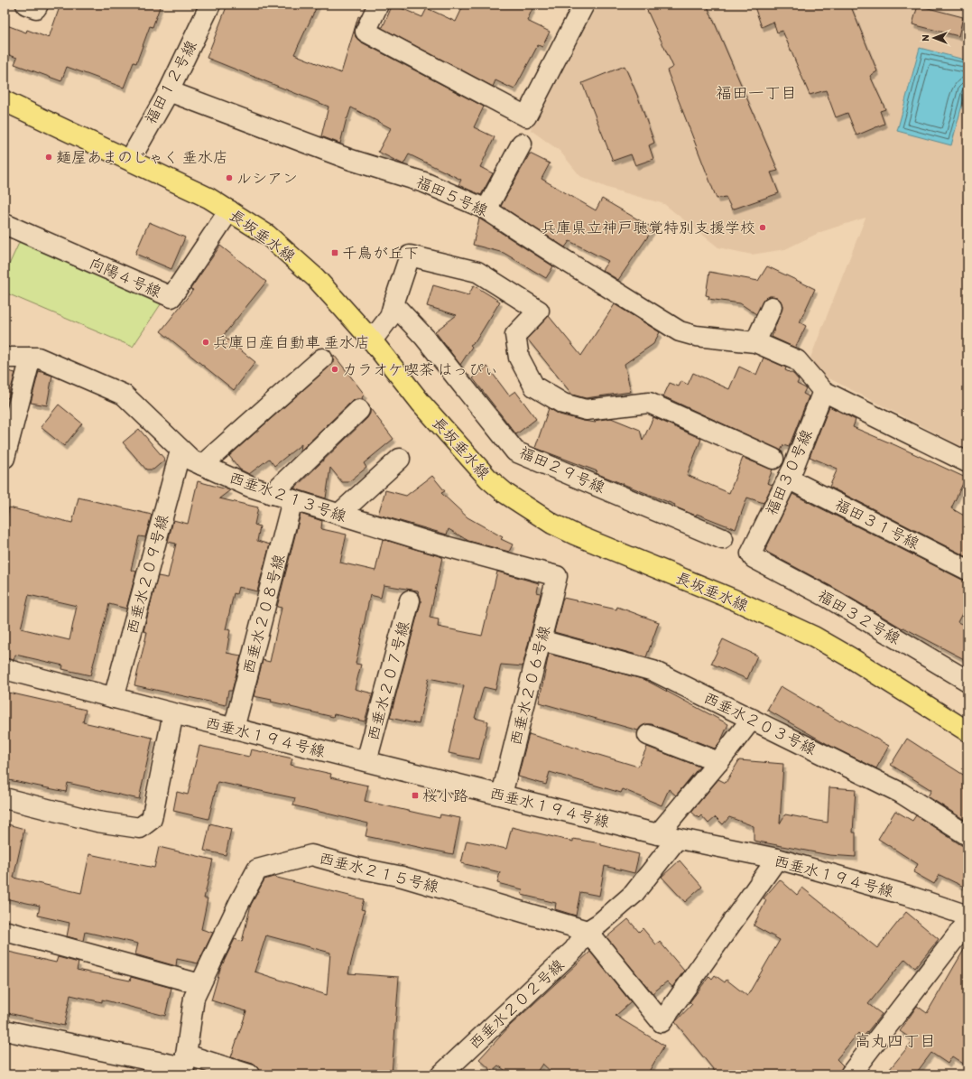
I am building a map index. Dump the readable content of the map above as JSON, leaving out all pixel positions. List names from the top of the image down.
{
  "streets": {
    "main road": ["長坂垂水線"],
    "street": [
      "福田１２号線",
      "福田５号線",
      "向陽４号線",
      "福田２９号線",
      "福田３０号線",
      "西垂水２１３号線",
      "福田３１号線",
      "西垂水２０９号線",
      "西垂水２０８号線",
      "福田３２号線",
      "西垂水２０７号線",
      "西垂水２０６号線",
      "西垂水２０３号線",
      "西垂水１９４号線",
      "西垂水２１５号線",
      "西垂水２０２号線"
    ]
  },
  "crossings": [
    ["福田１２号線", "福田５号線"],
    ["福田１２号線", "長坂垂水線"],
    ["長坂垂水線", "向陽４号線"],
    ["福田３０号線", "福田３１号線"],
    ["福田３０号線", "福田３２号線"],
    ["西垂水２１３号線", "西垂水２０９号線"],
    ["西垂水２１３号線", "西垂水２０８号線"],
    ["西垂水２１３号線", "西垂水２０６号線"],
    ["西垂水２０９号線", "西垂水１９４号線"],
    ["西垂水２０８号線", "西垂水１９４号線"],
    ["西垂水２０７号線", "西垂水１９４号線"],
    ["西垂水２０６号線", "西垂水２０３号線"],
    ["西垂水２０６号線", "西垂水１９４号線"],
    ["西垂水２１５号線", "西垂水２０２号線"]
  ],
  "districts": ["福田一丁目", "高丸四丁目"],
  "places": {
    "other": [
      "麺屋あまのじゃく 垂水店",
      "ルシアン",
      "兵庫県立神戸聴覚特別支援学校",
      "兵庫日産自動車 垂水店",
      "カラオケ喫茶 はっぴぃ"
    ],
    "transit": ["千鳥が丘下", "桜小路"]
  },
  "north": "left"
}
